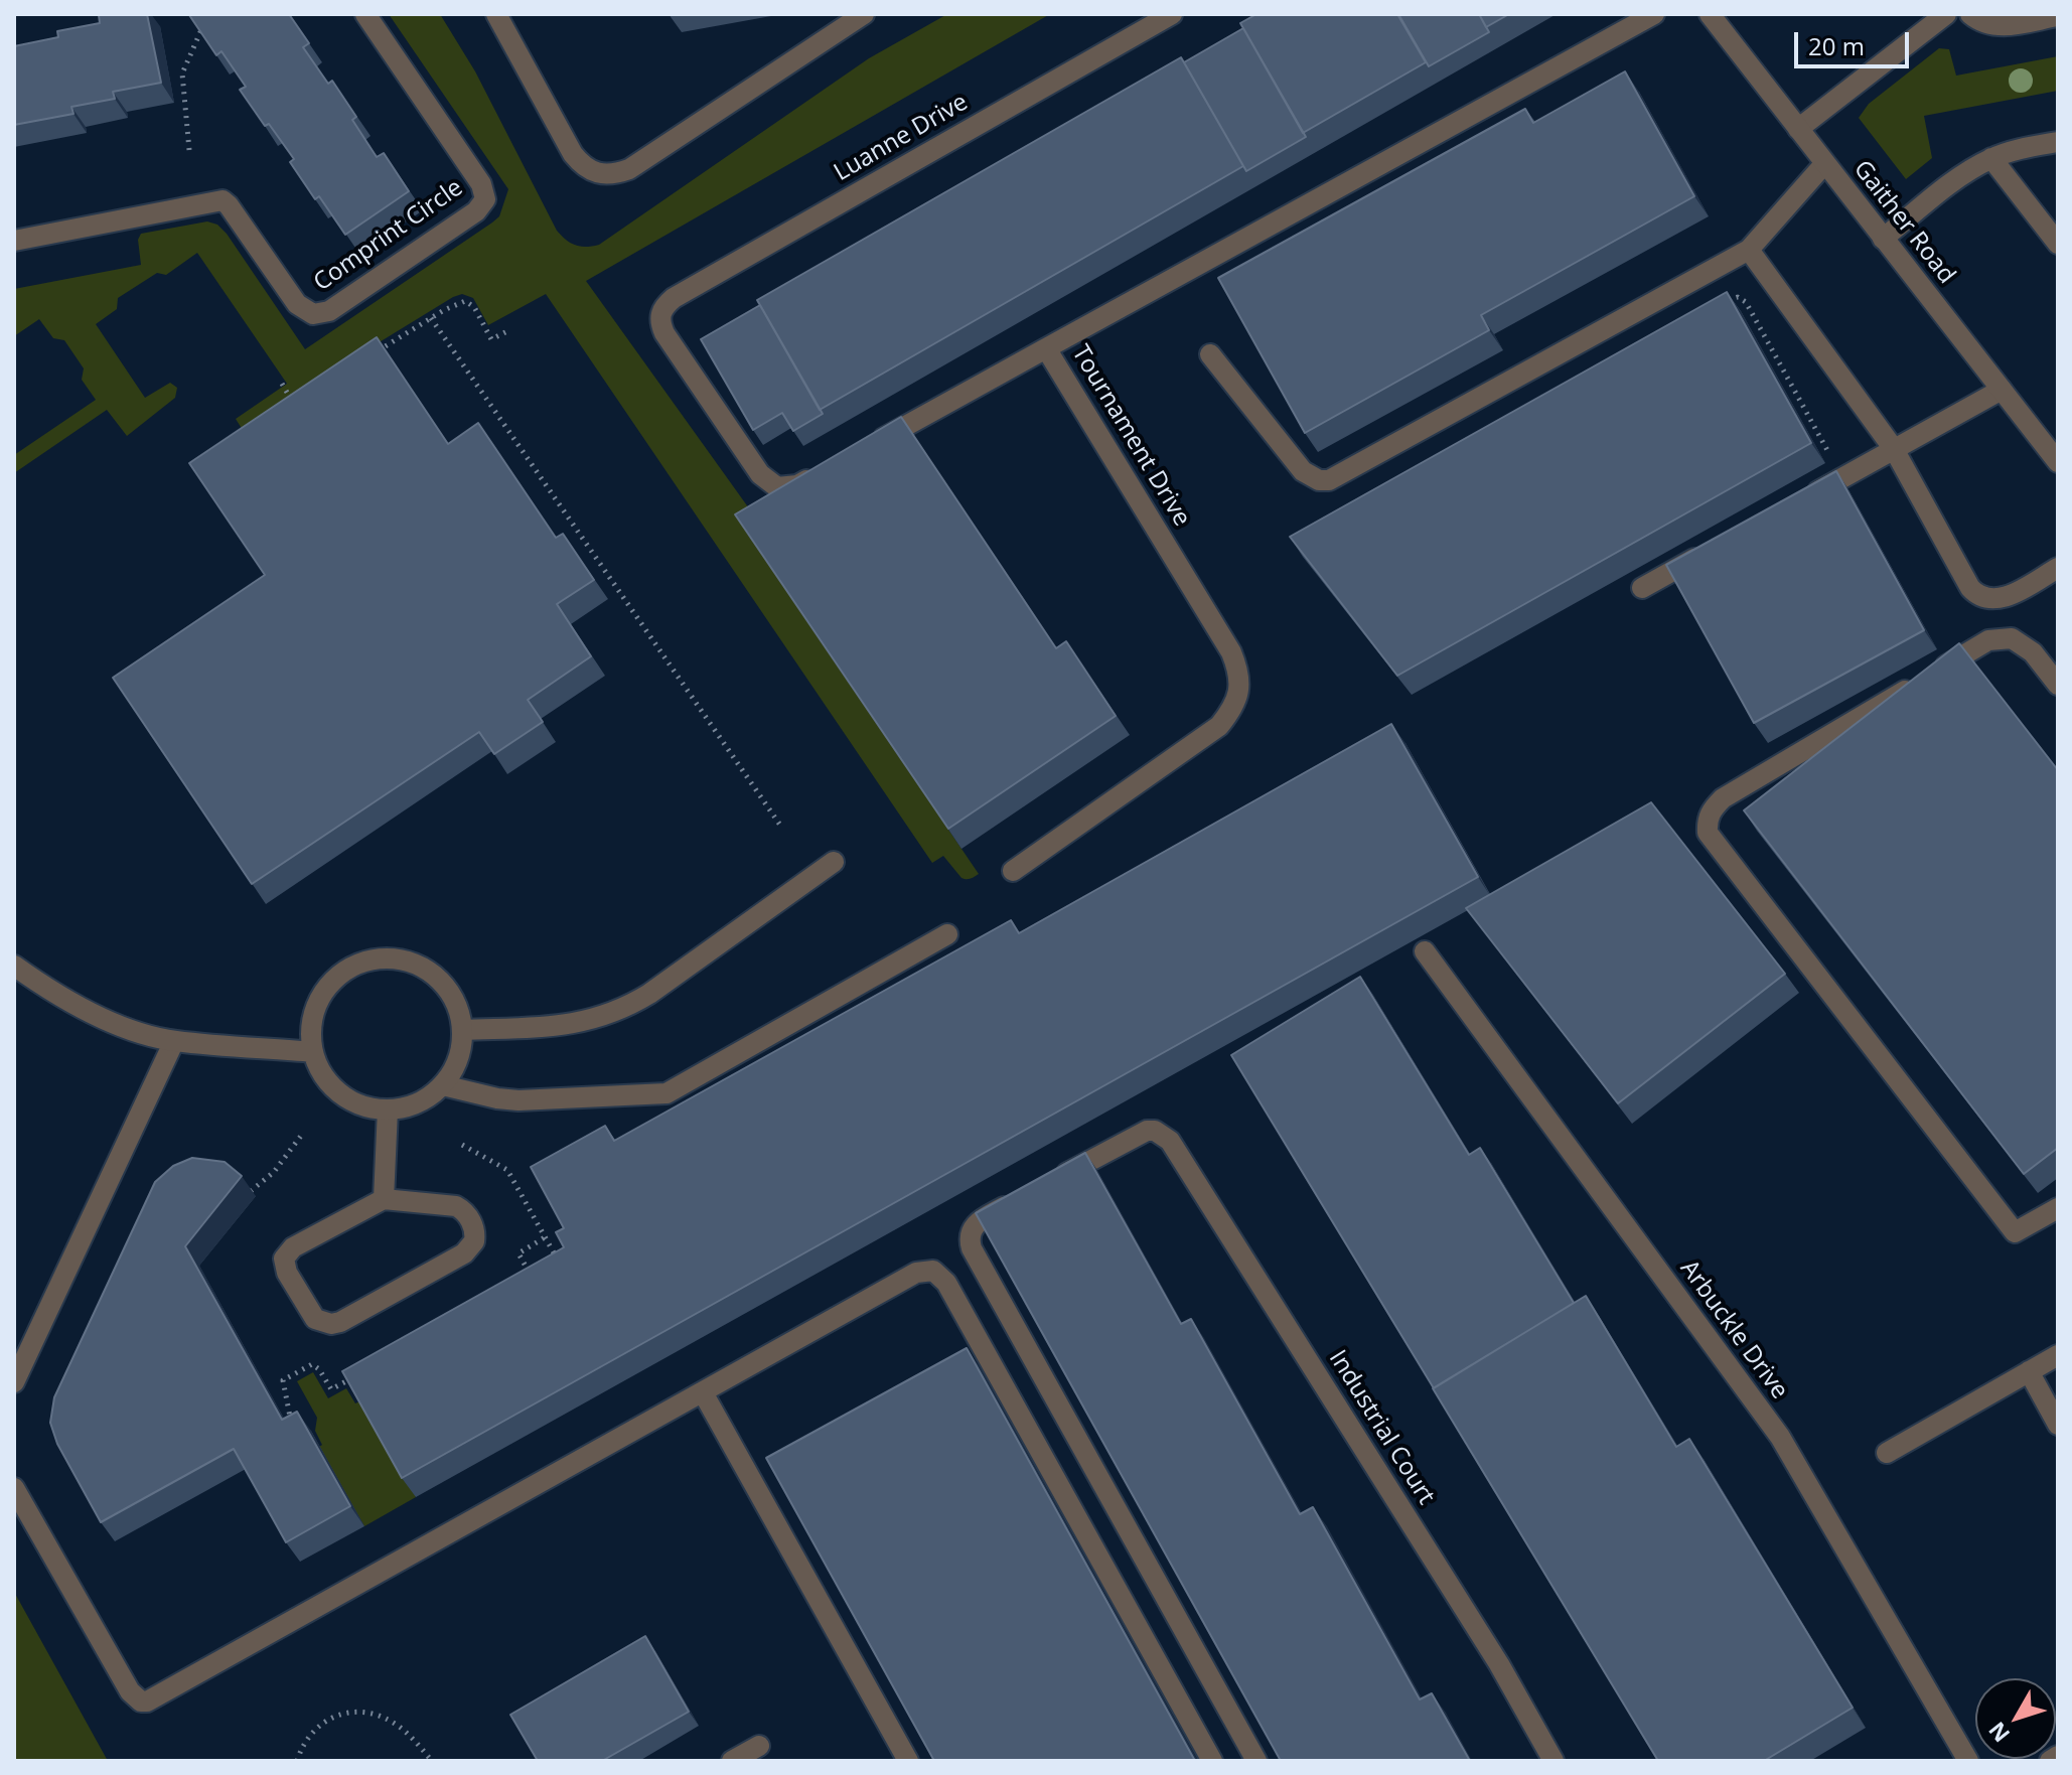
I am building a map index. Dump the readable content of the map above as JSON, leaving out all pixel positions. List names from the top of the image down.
{
  "streets": {
    "street": [
      "Luanne Drive",
      "Gaither Road",
      "Comprint Circle",
      "Tournament Drive",
      "Arbuckle Drive",
      "Industrial Court"
    ]
  },
  "scale_bar": "20 m",
  "north": "bottom left"
}
